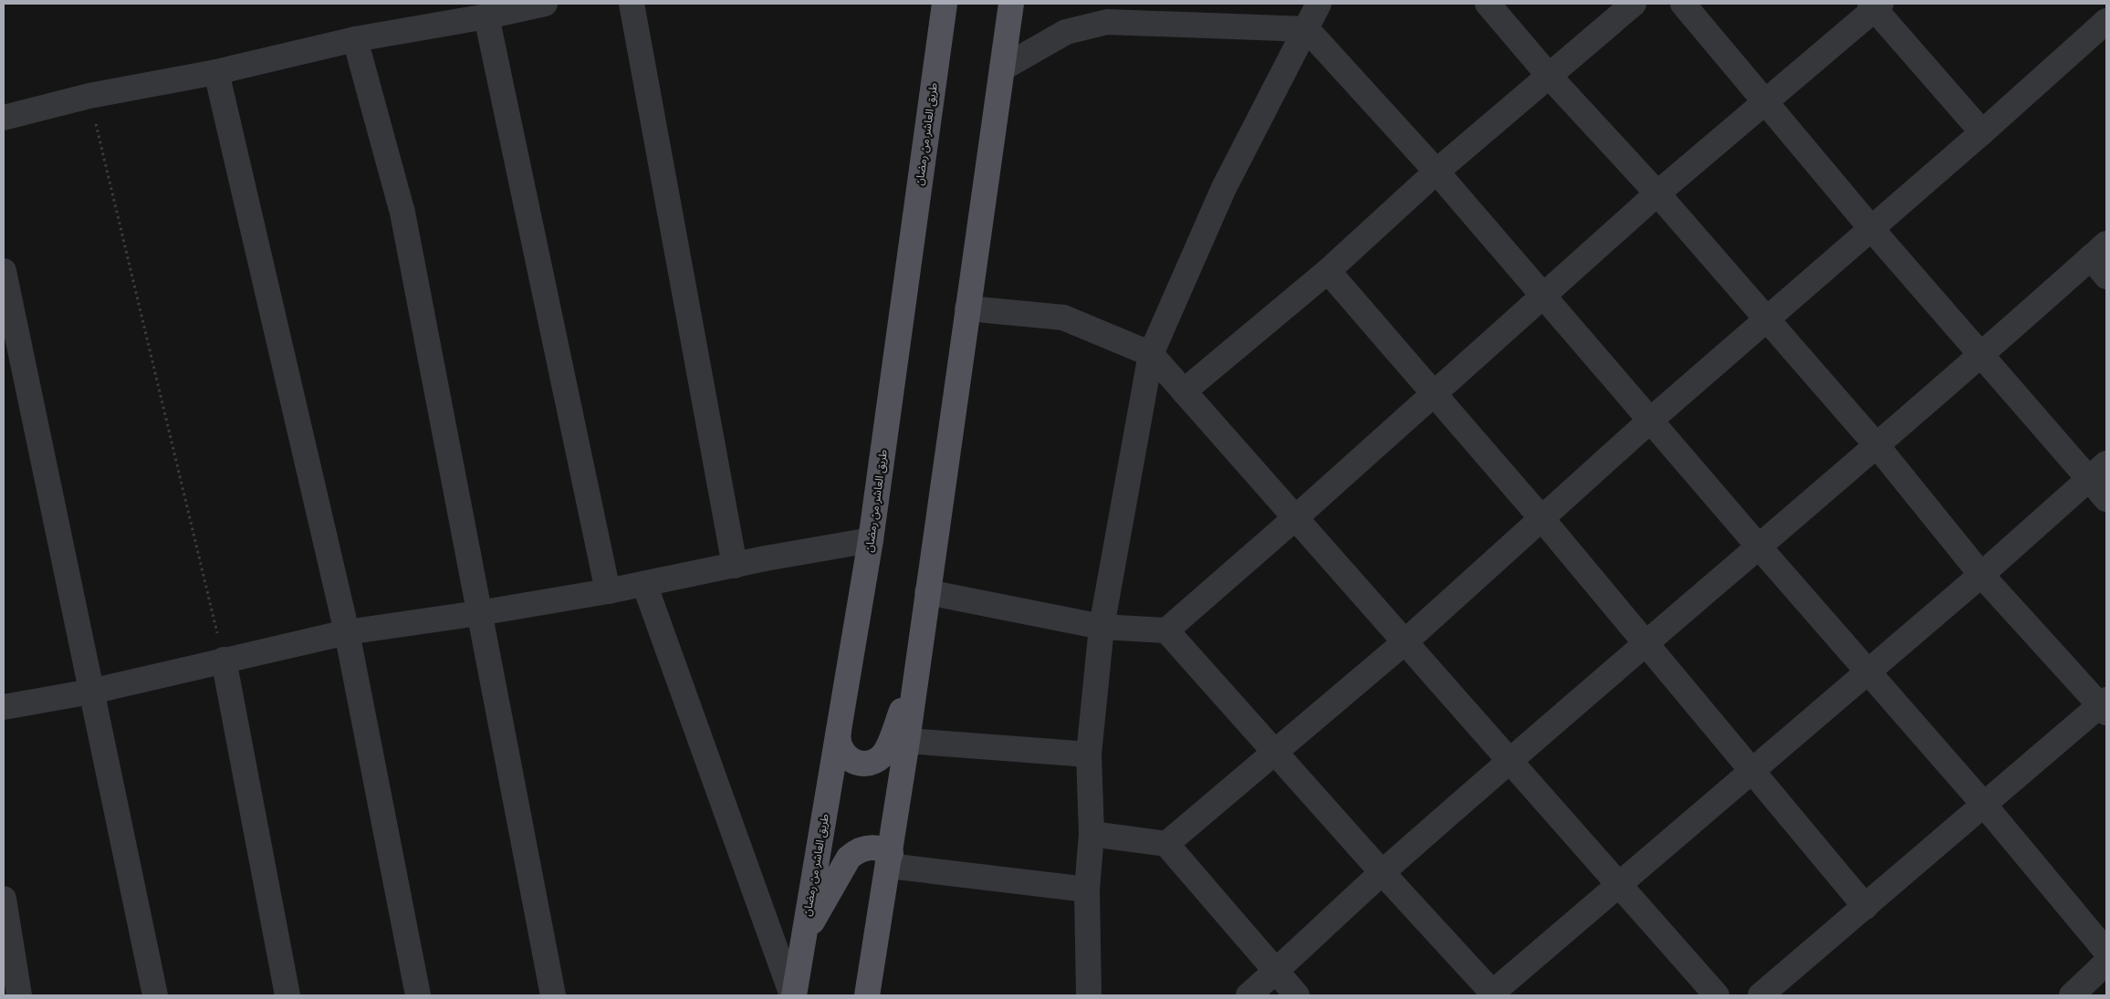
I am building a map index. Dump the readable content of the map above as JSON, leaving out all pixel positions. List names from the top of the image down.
{
  "streets": {
    "main road": ["طريق العاشر من رمضان"]
  }
}
